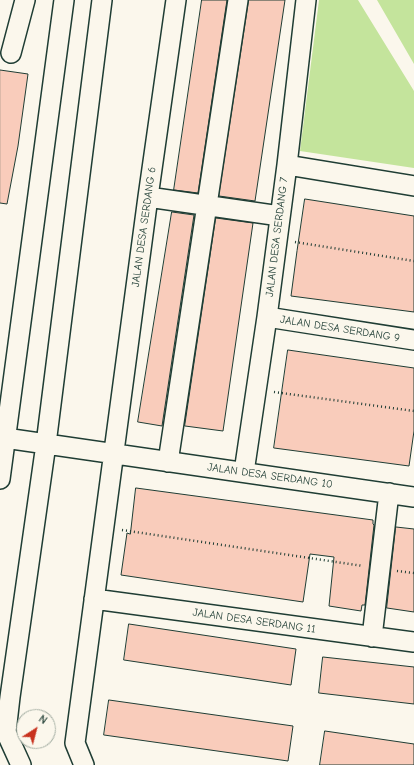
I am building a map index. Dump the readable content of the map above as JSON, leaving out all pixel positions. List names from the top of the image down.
{
  "streets": {
    "street": [
      "JALAN DESA SERDANG 6",
      "JALAN DESA SERDANG 7",
      "JALAN DESA SERDANG 9",
      "JALAN DESA SERDANG 10",
      "JALAN DESA SERDANG 11"
    ]
  },
  "crossings": [
    ["JALAN DESA SERDANG 6", "JALAN DESA SERDANG 10"],
    ["JALAN DESA SERDANG 6", "JALAN DESA SERDANG 11"],
    ["JALAN DESA SERDANG 7", "JALAN DESA SERDANG 9"],
    ["JALAN DESA SERDANG 7", "JALAN DESA SERDANG 10"]
  ],
  "north": "top right"
}
